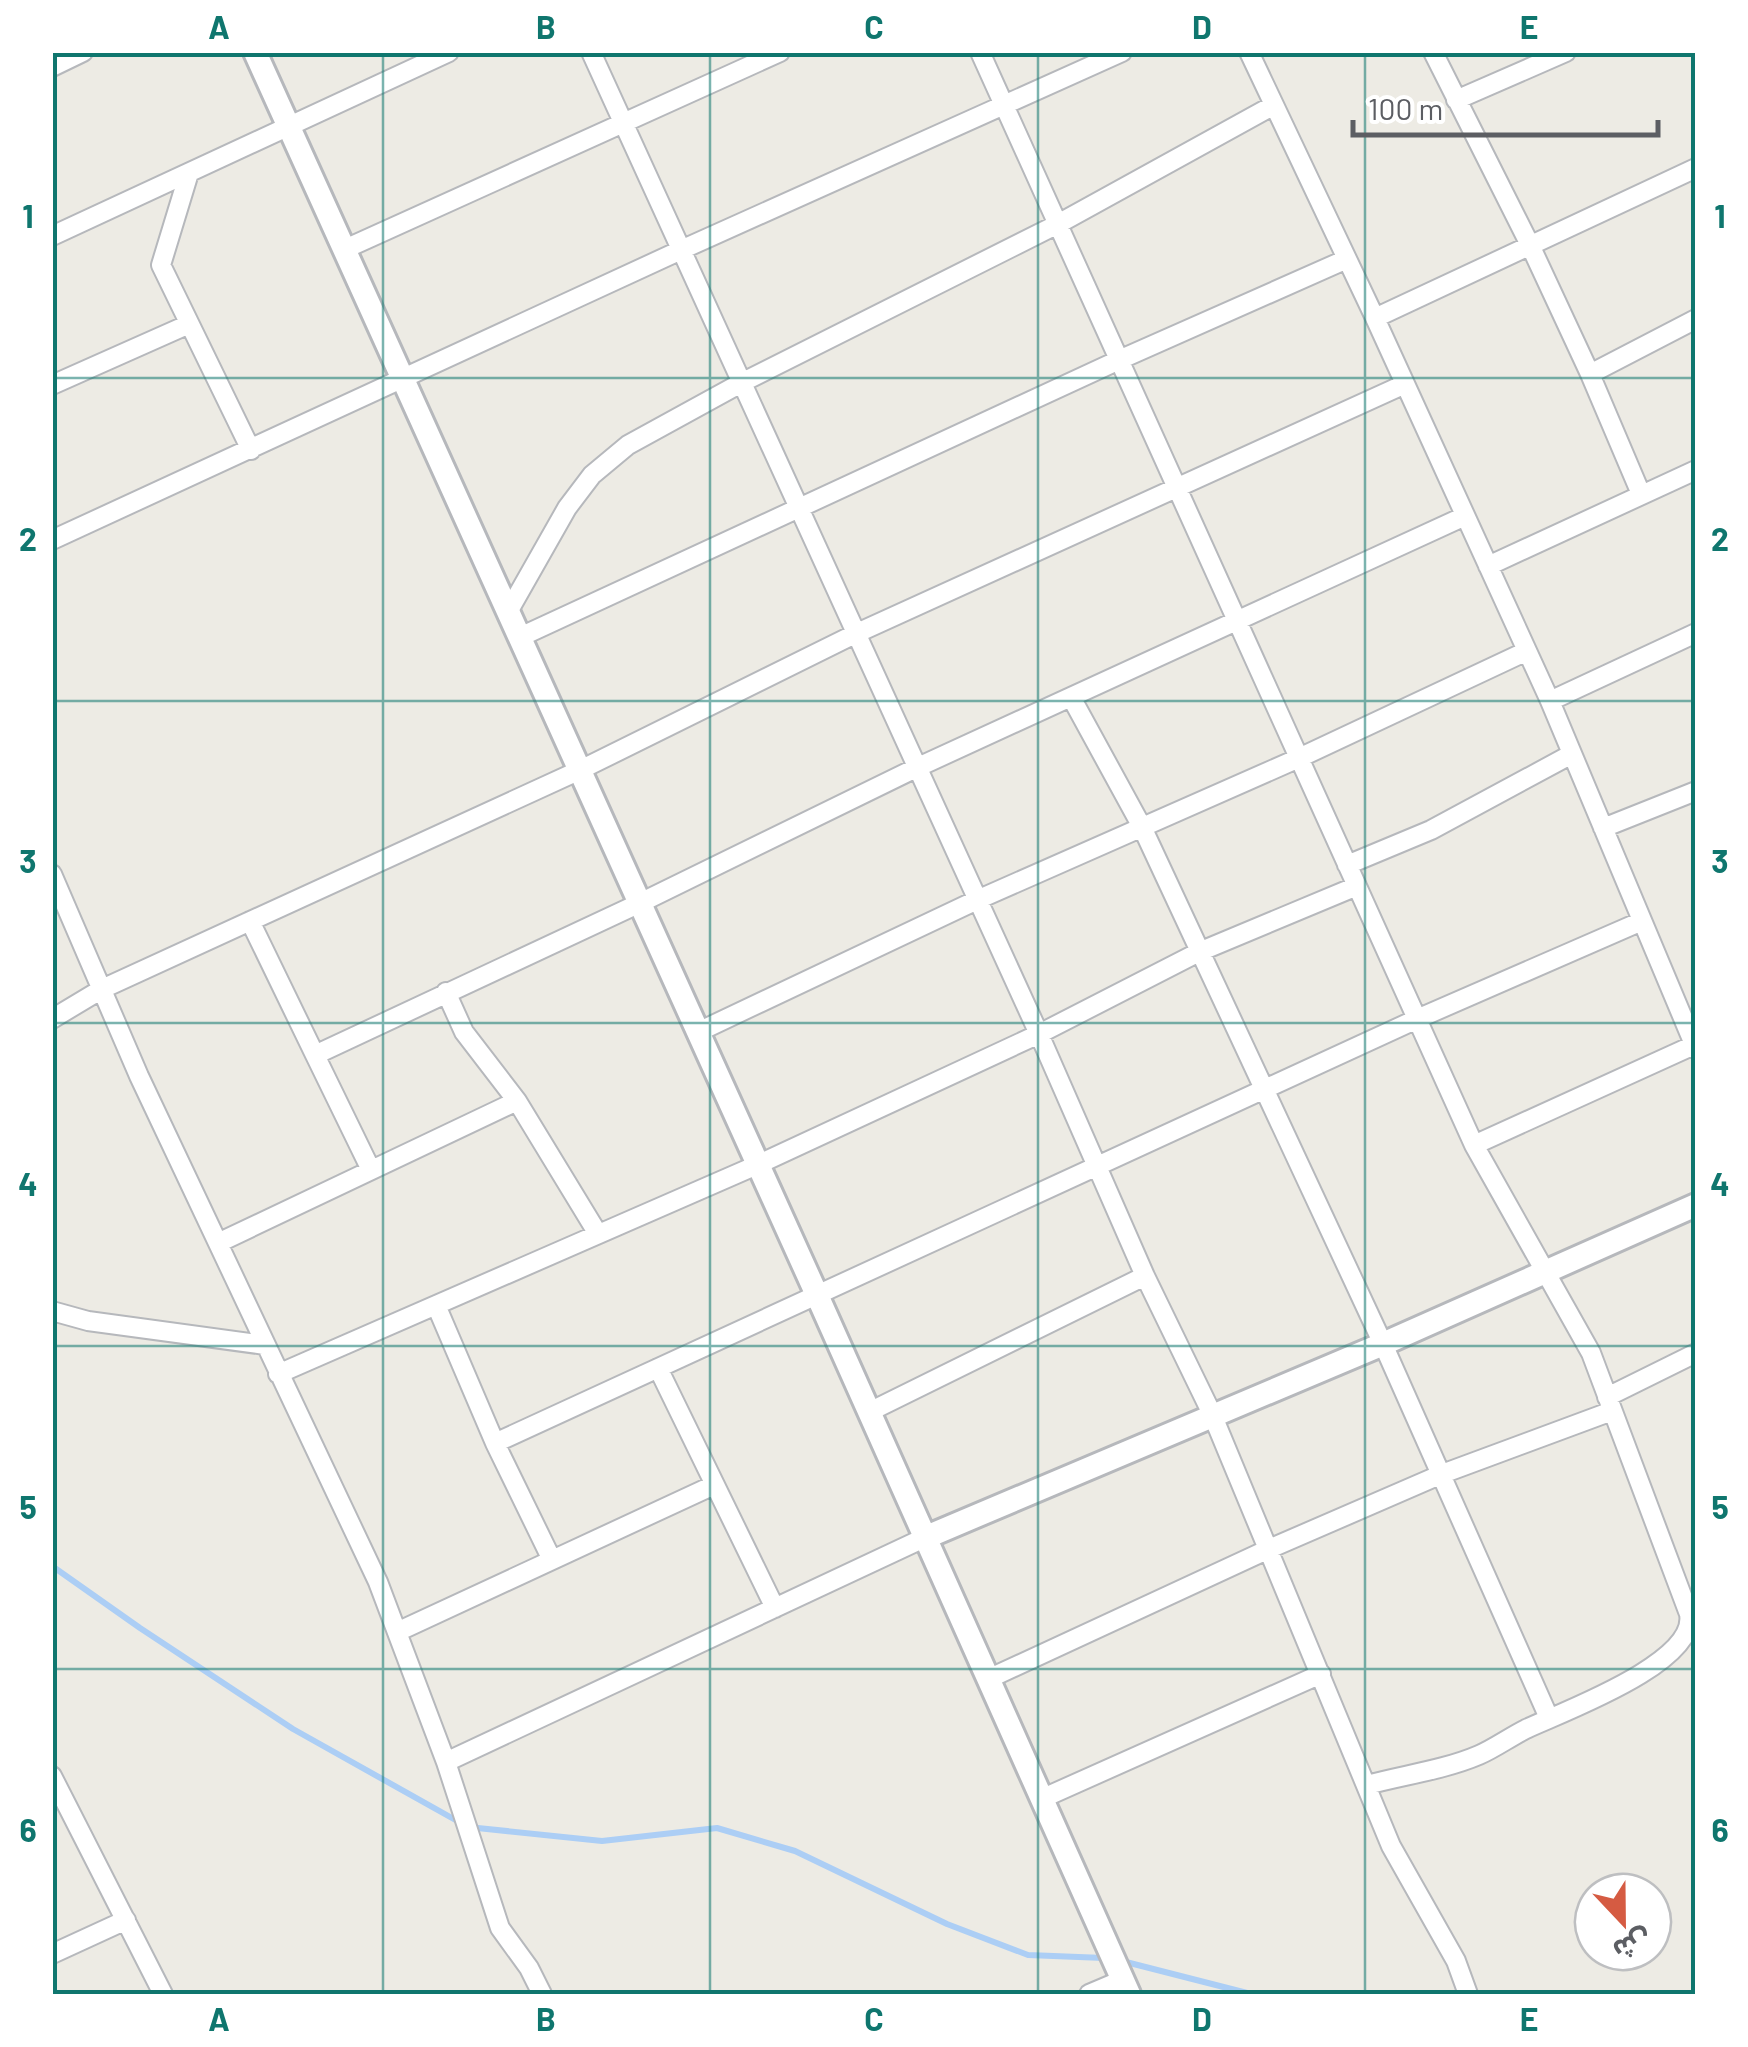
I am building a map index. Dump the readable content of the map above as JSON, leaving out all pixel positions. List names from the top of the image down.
{
  "scale_bar": "100 m",
  "north": "bottom",
  "grid": {
    "columns": [
      "A",
      "B",
      "C",
      "D",
      "E"
    ],
    "rows": [
      "1",
      "2",
      "3",
      "4",
      "5",
      "6"
    ]
  }
}
